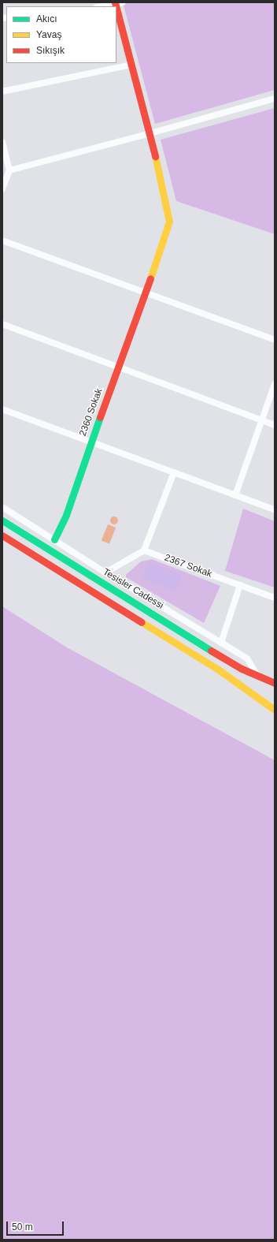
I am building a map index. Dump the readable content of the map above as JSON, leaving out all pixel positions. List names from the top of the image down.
{
  "streets": {
    "main road": ["2360 Sokak"],
    "street": ["2367 Sokak", "Tesisler Cadessi"]
  },
  "crossings": [
    ["2360 Sokak", "Tesisler Cadessi"]
  ],
  "legend": ["Akıcı", "Yavaş", "Sıkışık"],
  "scale_bar": "50 m"
}
